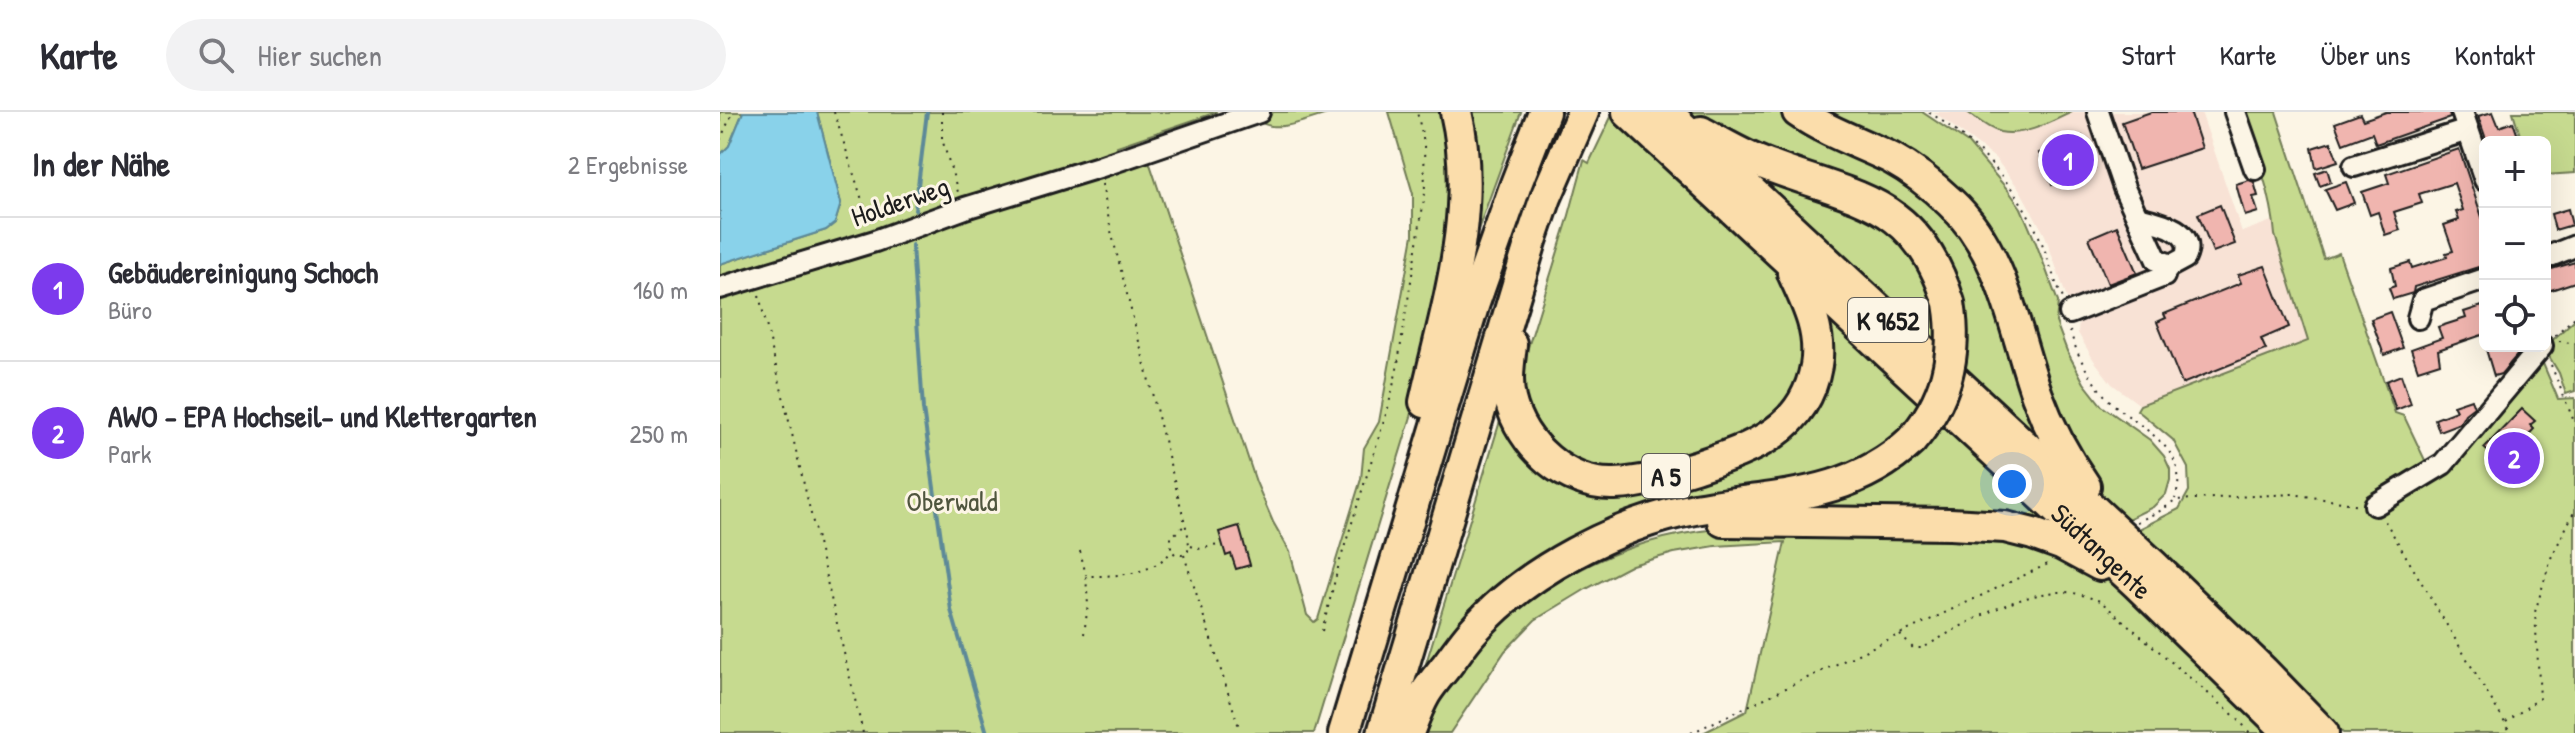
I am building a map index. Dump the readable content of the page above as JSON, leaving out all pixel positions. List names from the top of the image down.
{
  "streets": {
    "highway": ["K 9652", "A 5", "Südtangente"],
    "street": ["Holderweg"]
  },
  "crossings": [
    ["K 9652", "Südtangente"],
    ["A 5", "Südtangente"]
  ],
  "parks": ["Oberwald"],
  "page": {
    "header": "Karte",
    "search": "Hier suchen",
    "nav": [
      "Start",
      "Karte",
      "Über uns",
      "Kontakt"
    ],
    "heading": ["In der Nähe", "2 Ergebnisse"],
    "pins": ["1", "2"],
    "map_buttons": ["+", "−"],
    "list": [
      {
        "mark": "1",
        "name": "Gebäudereinigung Schoch",
        "note": "Büro",
        "value": "160 m"
      },
      {
        "mark": "2",
        "name": "AWO - EPA Hochseil- und Klettergarten",
        "note": "Park",
        "value": "250 m"
      }
    ]
  }
}
